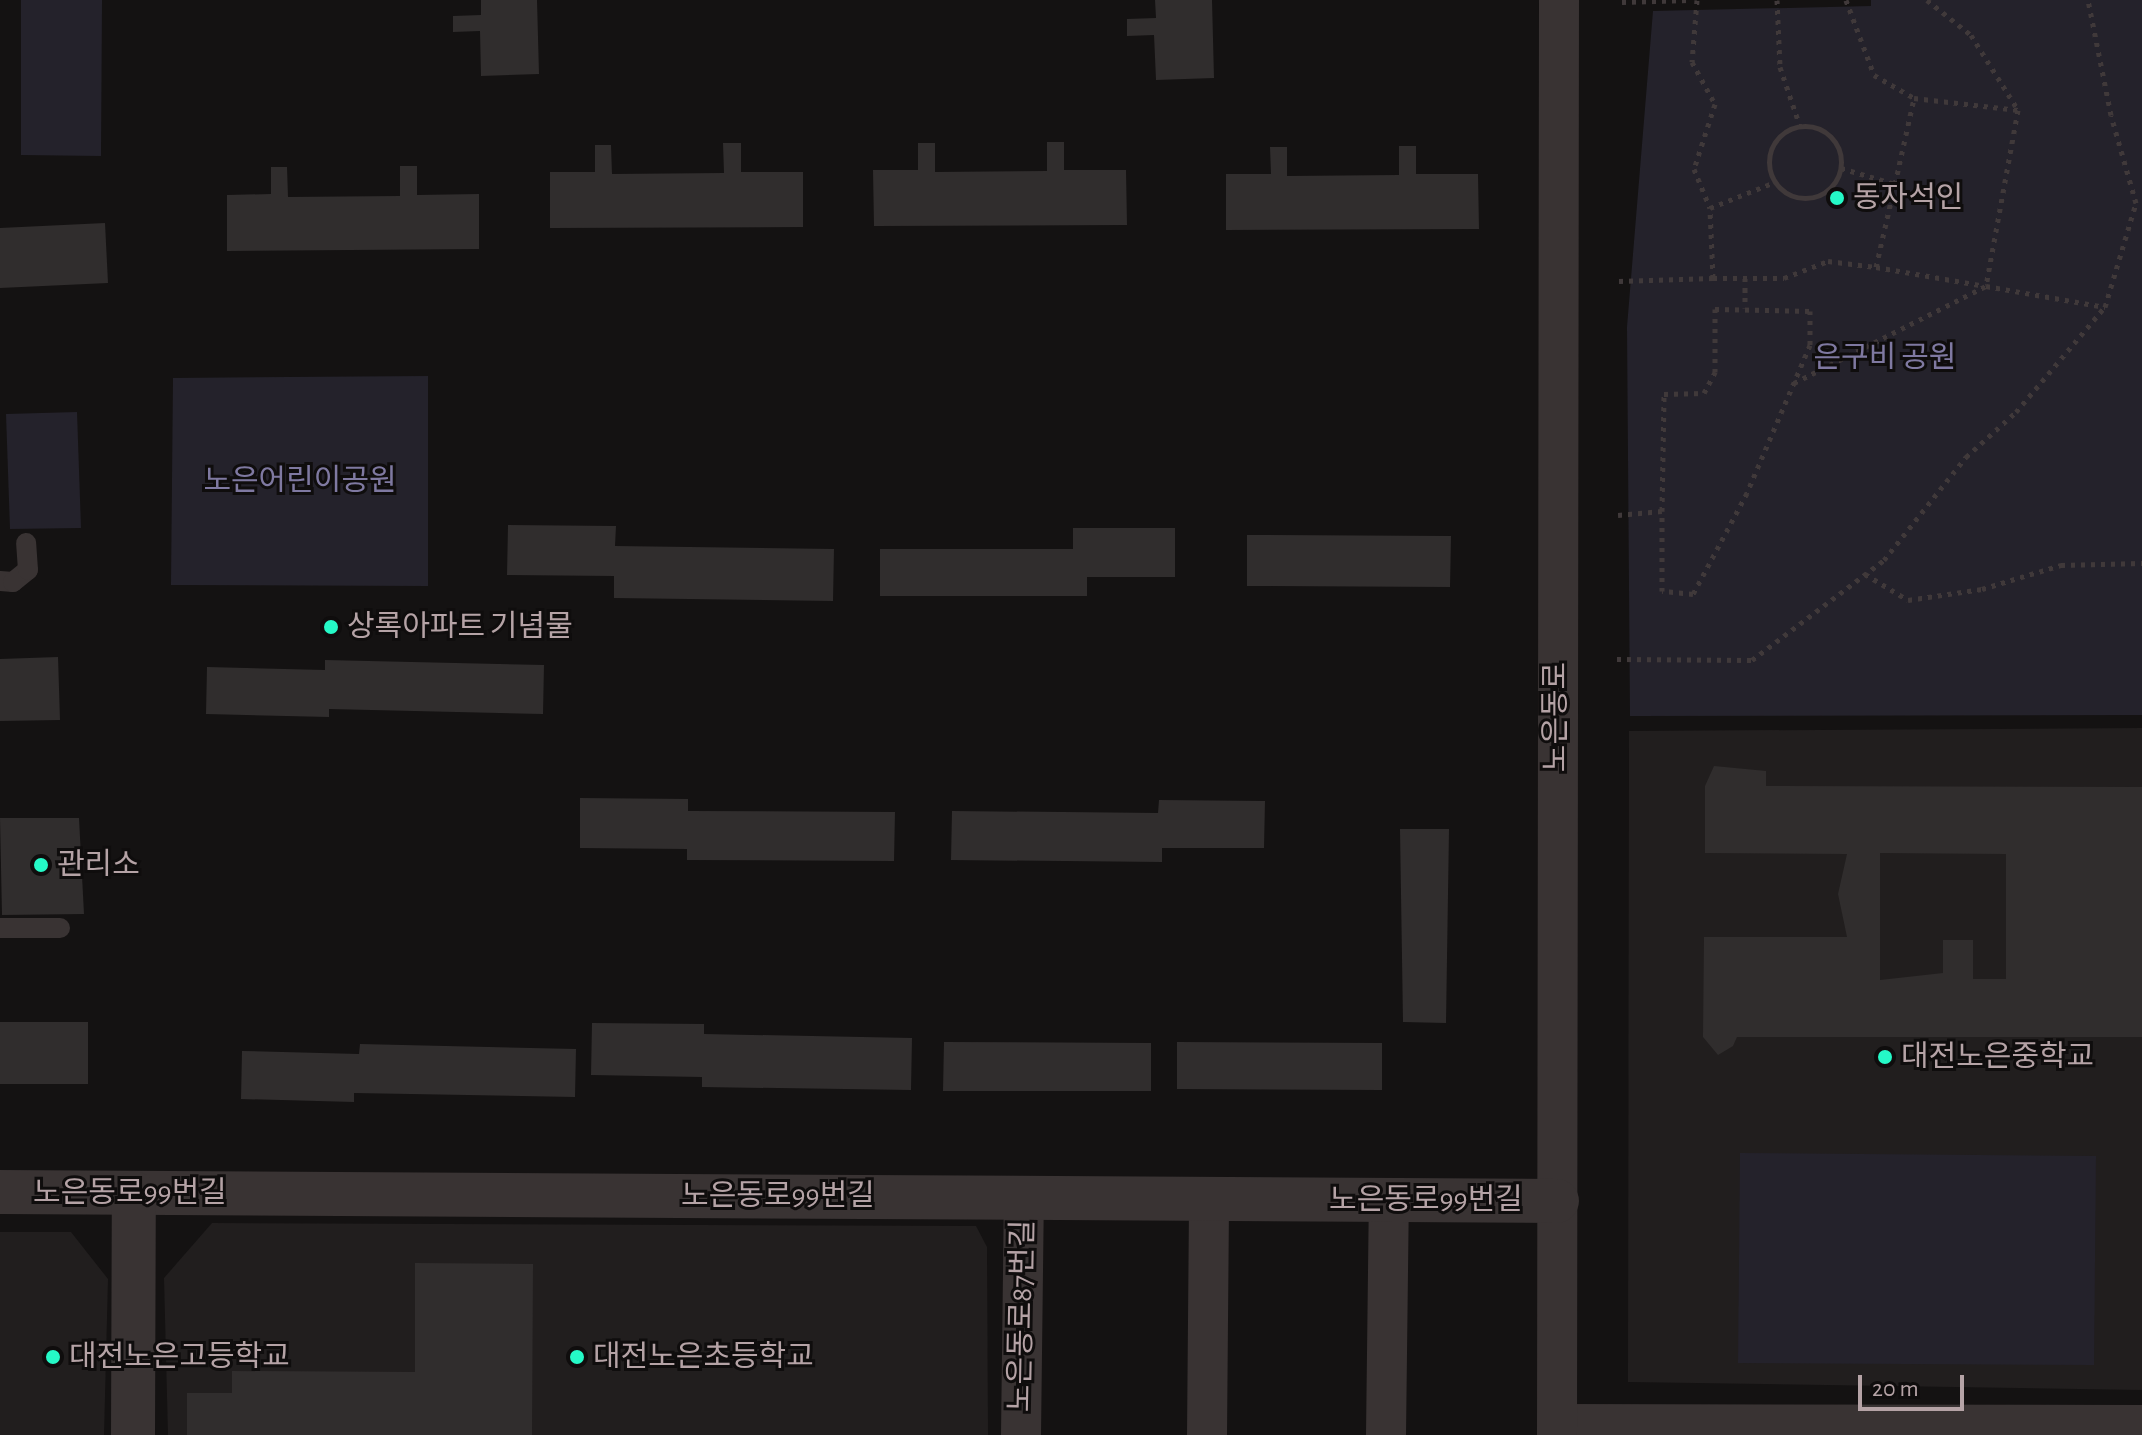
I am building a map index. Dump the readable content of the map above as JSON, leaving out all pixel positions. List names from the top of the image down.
{
  "streets": {
    "street": ["노은동로", "노은동로99번길", "노은동로87번길"]
  },
  "crossings": [
    ["노은동로", "노은동로99번길"],
    ["노은동로99번길", "노은동로87번길"]
  ],
  "parks": ["은구비 공원", "노은어린이공원"],
  "places": [
    "동자석인",
    "상록아파트 기념물",
    "관리소",
    "대전노은중학교",
    "대전노은고등학교",
    "대전노은초등학교"
  ],
  "scale_bar": "20 m"
}
